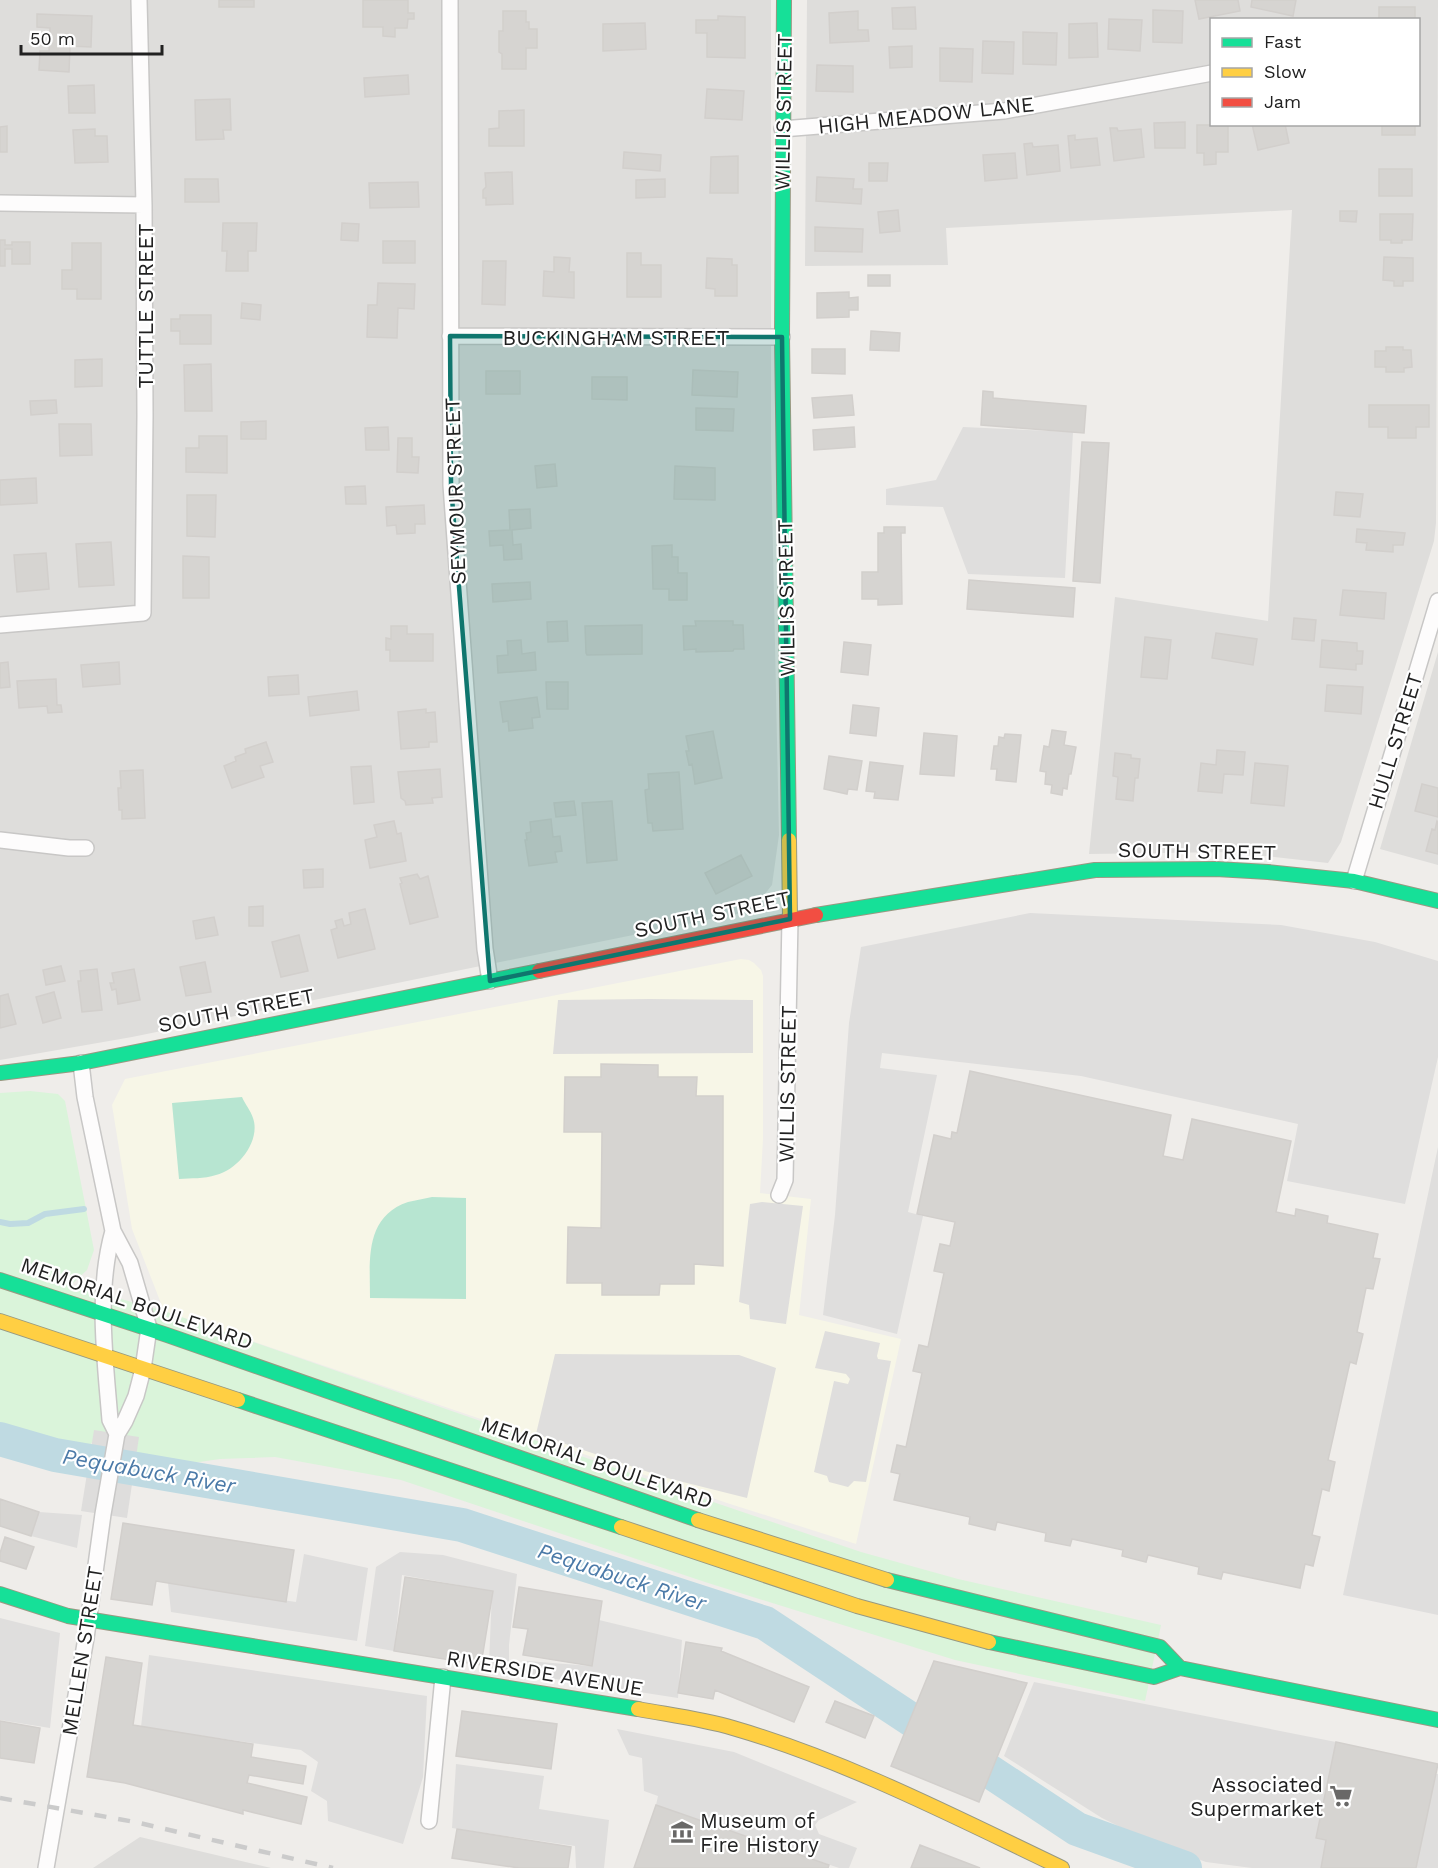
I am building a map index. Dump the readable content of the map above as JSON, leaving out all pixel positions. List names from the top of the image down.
{
  "streets": {
    "main road": [
      "WILLIS STREET",
      "SOUTH STREET",
      "MEMORIAL BOULEVARD",
      "RIVERSIDE AVENUE"
    ],
    "street": [
      "HIGH MEADOW LANE",
      "TUTTLE STREET",
      "BUCKINGHAM STREET",
      "SEYMOUR STREET",
      "HULL STREET",
      "MELLEN STREET"
    ]
  },
  "crossings": [
    ["WILLIS STREET", "HIGH MEADOW LANE"],
    ["WILLIS STREET", "BUCKINGHAM STREET"],
    ["WILLIS STREET", "SOUTH STREET"],
    ["BUCKINGHAM STREET", "SEYMOUR STREET"],
    ["SEYMOUR STREET", "SOUTH STREET"],
    ["HULL STREET", "SOUTH STREET"],
    ["SOUTH STREET", "MELLEN STREET"],
    ["MEMORIAL BOULEVARD", "MELLEN STREET"],
    ["MELLEN STREET", "RIVERSIDE AVENUE"]
  ],
  "water": ["Pequabuck River"],
  "places": {
    "supermarket": ["Associated Supermarket"],
    "museum": ["Museum of Fire History"]
  },
  "legend": ["Fast", "Slow", "Jam"],
  "scale_bar": "50 m"
}
